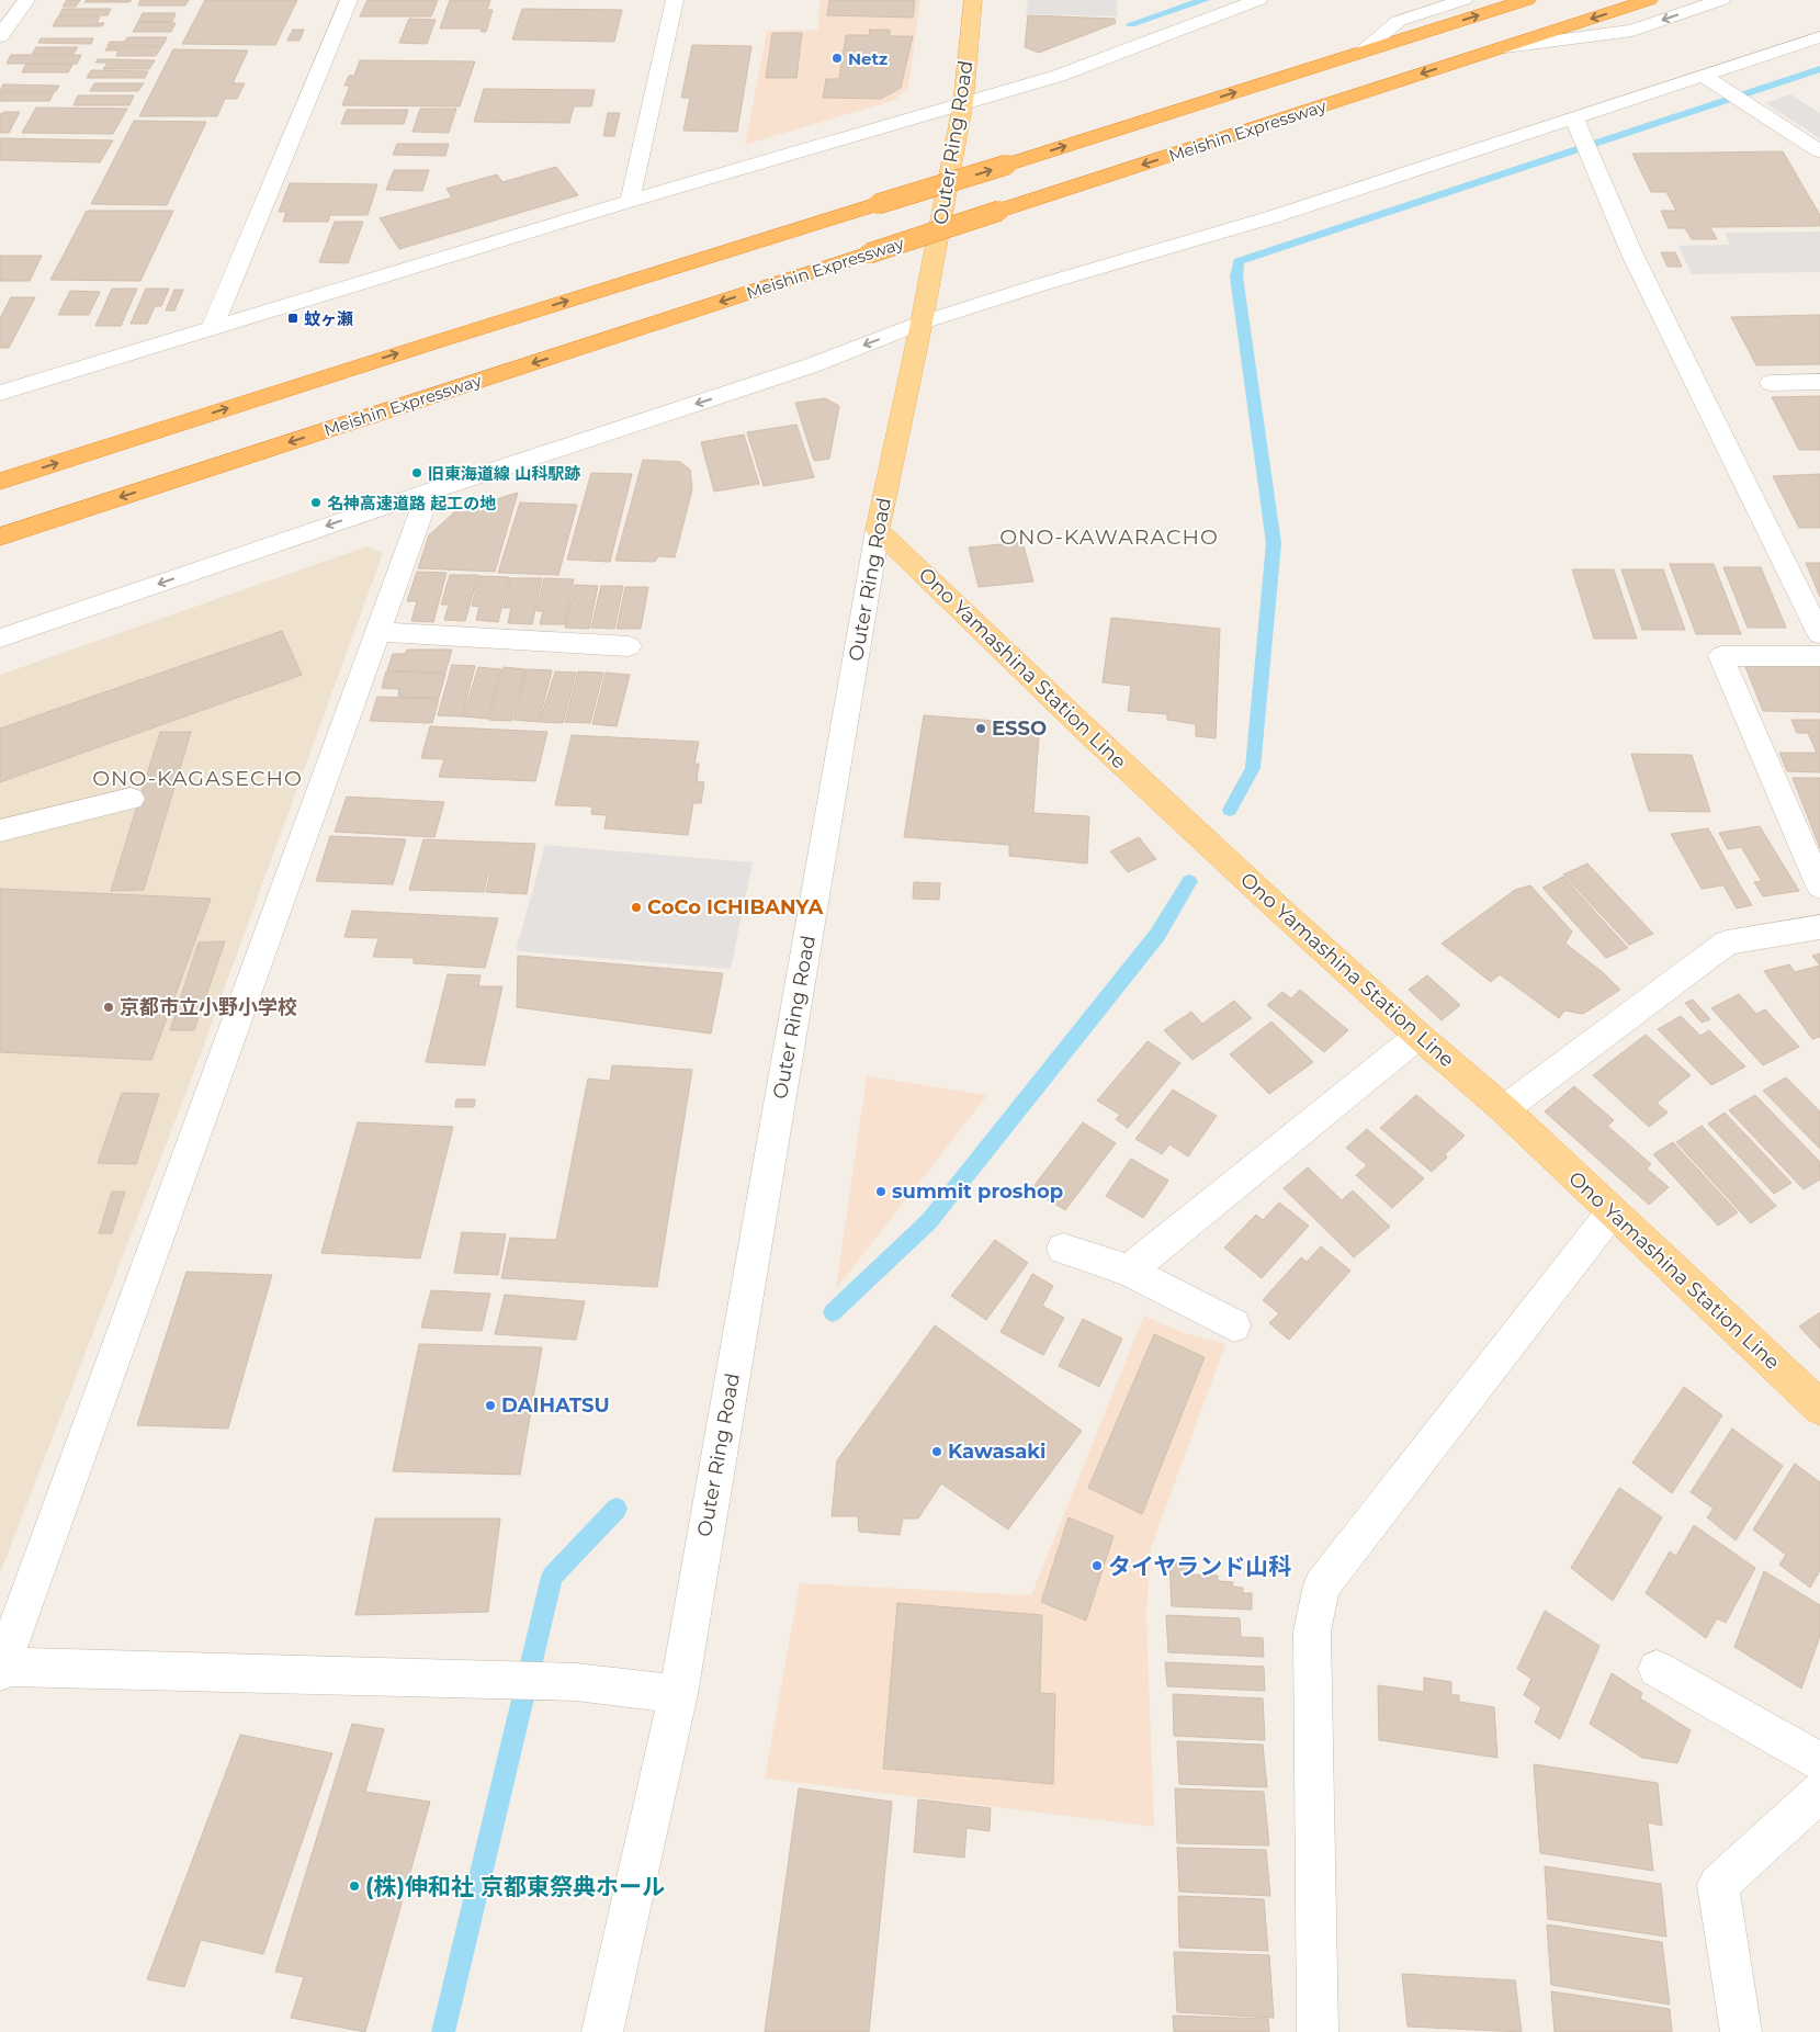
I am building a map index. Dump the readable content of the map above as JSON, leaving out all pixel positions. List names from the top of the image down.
{
  "streets": {
    "highway": ["Meishin Expressway"],
    "main road": ["Outer Ring Road", "Ono Yamashina Station Line"]
  },
  "crossings": [
    ["Outer Ring Road", "Ono Yamashina Station Line"]
  ],
  "districts": ["ONO-KAWARACHO", "ONO-KAGASECHO"],
  "places": {
    "other": [
      "Netz",
      "旧東海道線 山科駅跡",
      "名神高速道路 起工の地",
      "ESSO",
      "CoCo ICHIBANYA",
      "京都市立小野小学校",
      "summit proshop",
      "DAIHATSU",
      "Kawasaki",
      "タイヤランド山科",
      "(株)伸和社 京都東祭典ホール"
    ],
    "transit": ["蚊ヶ瀬"]
  }
}
